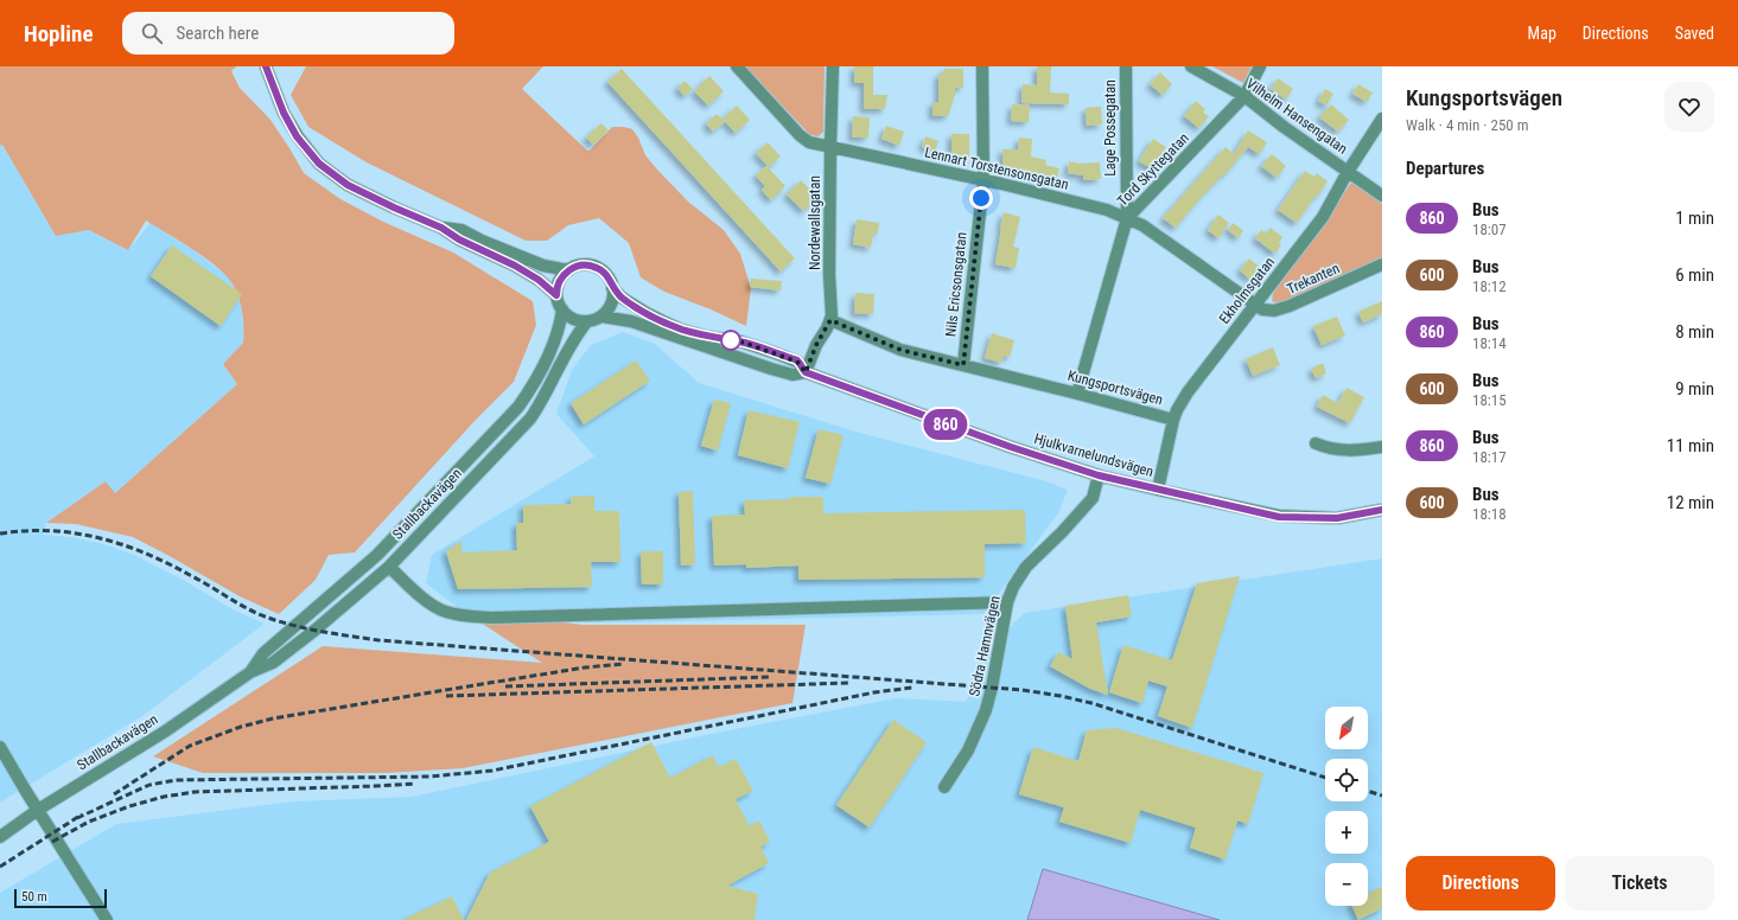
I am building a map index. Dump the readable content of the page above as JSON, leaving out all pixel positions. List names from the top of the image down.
{
  "streets": {
    "street": [
      "Vilhelm Hansengatan",
      "Lage Possegatan",
      "Lennart Torstensonsgatan",
      "Tord Skyttegatan",
      "Nordewallsgatan",
      "Trekanten",
      "Nils Ericsonsgatan",
      "Ekholmsgatan",
      "Kungsportsvägen",
      "Hjulkvarnelundsvägen",
      "Stallbackavägen",
      "Södra Hamnvägen"
    ]
  },
  "crossings": [
    ["Vilhelm Hansengatan", "Tord Skyttegatan"],
    ["Vilhelm Hansengatan", "Ekholmsgatan"],
    ["Lage Possegatan", "Lennart Torstensonsgatan"],
    ["Lage Possegatan", "Tord Skyttegatan"],
    ["Lennart Torstensonsgatan", "Tord Skyttegatan"],
    ["Lennart Torstensonsgatan", "Nordewallsgatan"],
    ["Lennart Torstensonsgatan", "Trekanten"],
    ["Lennart Torstensonsgatan", "Nils Ericsonsgatan"],
    ["Lennart Torstensonsgatan", "Ekholmsgatan"],
    ["Tord Skyttegatan", "Kungsportsvägen"],
    ["Nordewallsgatan", "Kungsportsvägen"],
    ["Nordewallsgatan", "Hjulkvarnelundsvägen"],
    ["Trekanten", "Ekholmsgatan"],
    ["Nils Ericsonsgatan", "Kungsportsvägen"],
    ["Ekholmsgatan", "Kungsportsvägen"],
    ["Ekholmsgatan", "Hjulkvarnelundsvägen"],
    ["Hjulkvarnelundsvägen", "Stallbackavägen"],
    ["Hjulkvarnelundsvägen", "Södra Hamnvägen"]
  ],
  "lines": ["bus line 860"],
  "scale_bar": "50 m",
  "north": "bottom left",
  "page": {
    "header": "Hopline",
    "search": "Search here",
    "nav": ["Map", "Directions", "Saved"],
    "on_map": "860",
    "heading": [
      ["Kungsportsvägen", "Walk · 4 min · 250 m"],
      "Departures"
    ],
    "list": [
      {
        "mark": "860",
        "name": "Bus",
        "note": "18:07",
        "value": "1 min"
      },
      {
        "mark": "600",
        "name": "Bus",
        "note": "18:12",
        "value": "6 min"
      },
      {
        "mark": "860",
        "name": "Bus",
        "note": "18:14",
        "value": "8 min"
      },
      {
        "mark": "600",
        "name": "Bus",
        "note": "18:15",
        "value": "9 min"
      },
      {
        "mark": "860",
        "name": "Bus",
        "note": "18:17",
        "value": "11 min"
      },
      {
        "mark": "600",
        "name": "Bus",
        "note": "18:18",
        "value": "12 min"
      }
    ],
    "map_buttons": ["+", "−"],
    "buttons": ["Directions", "Tickets"],
    "scale": "50 m"
  }
}
